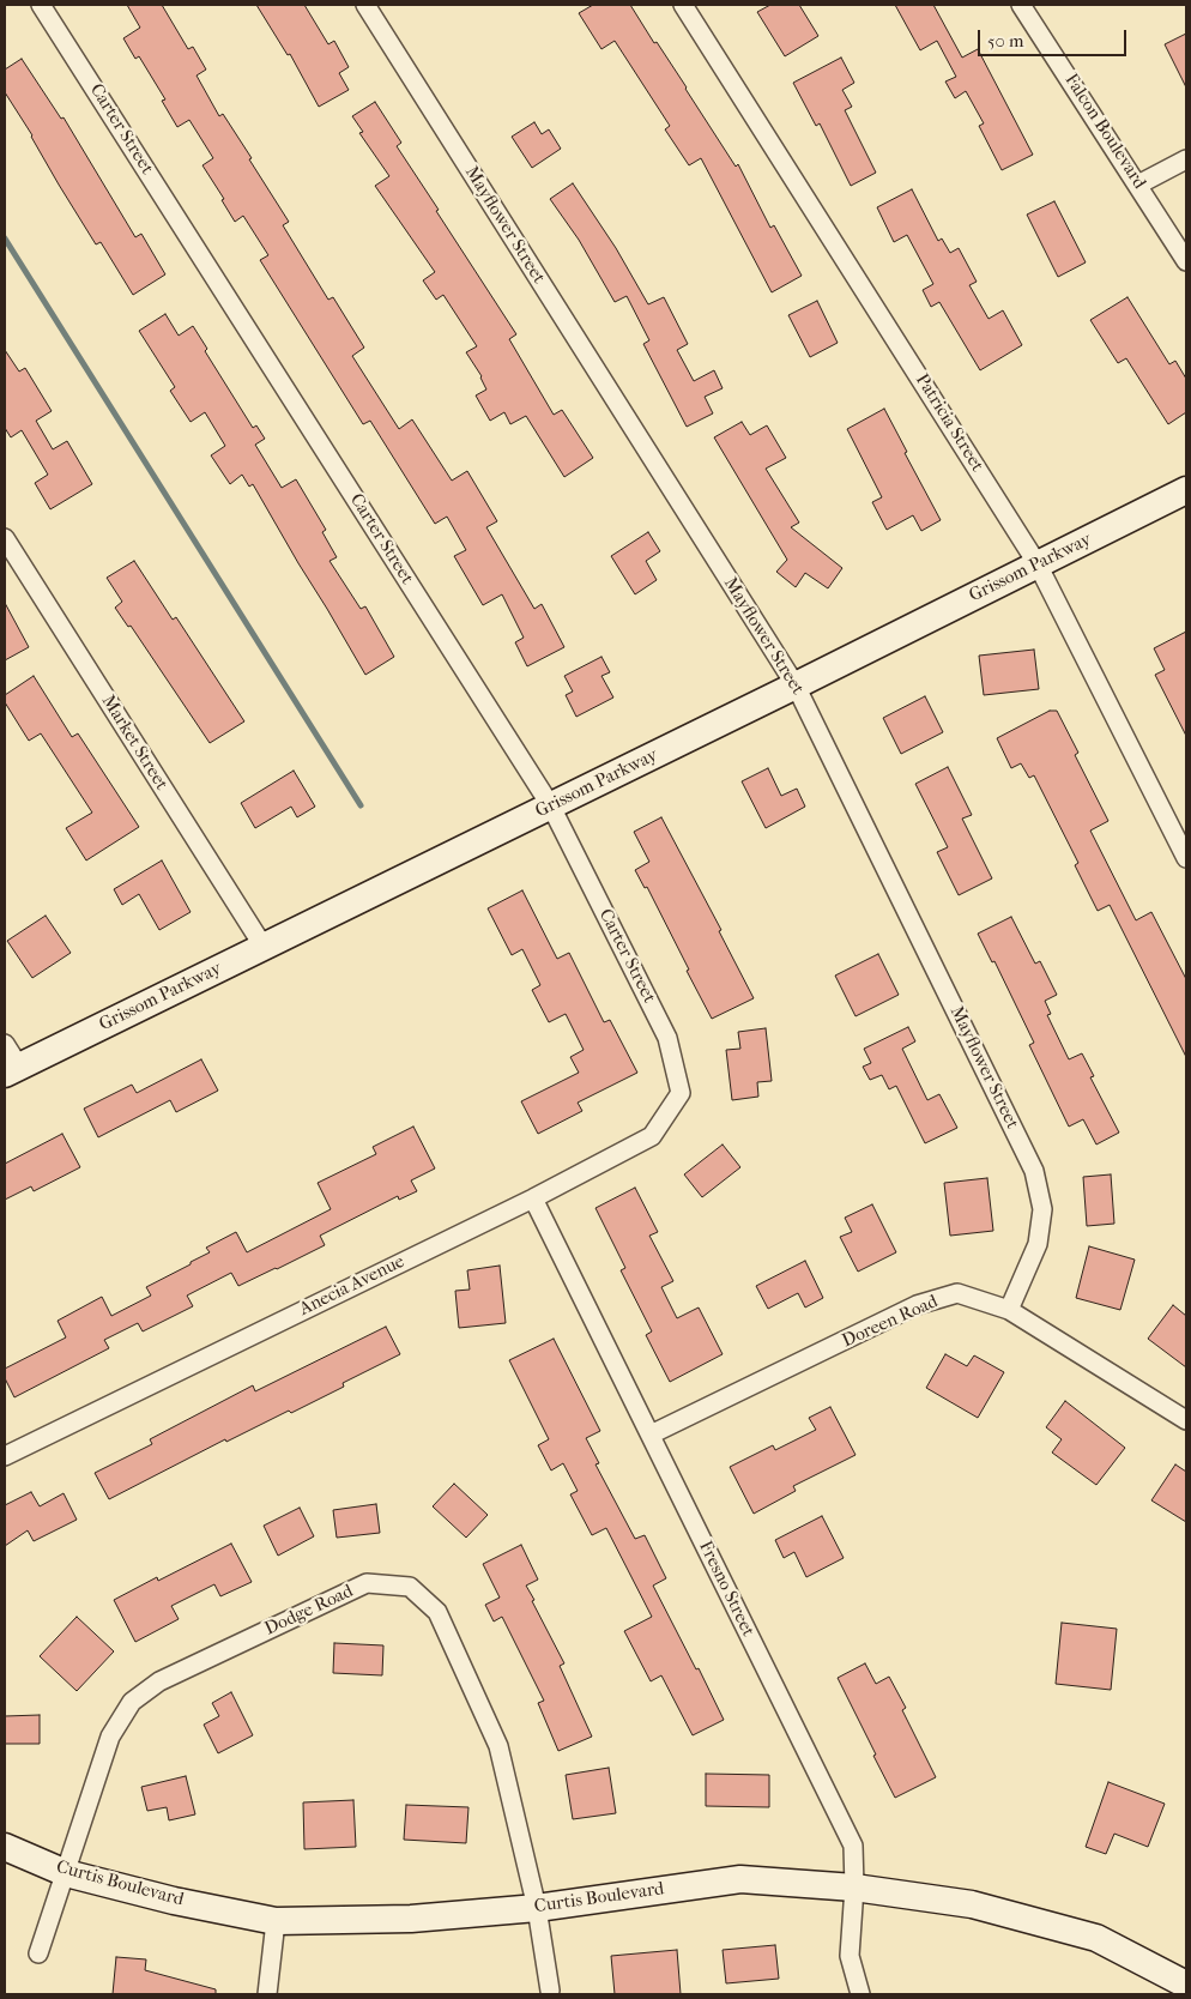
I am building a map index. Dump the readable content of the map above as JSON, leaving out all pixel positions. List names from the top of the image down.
{
  "streets": {
    "main road": ["Grissom Parkway", "Curtis Boulevard"],
    "street": [
      "Carter Street",
      "Falcon Boulevard",
      "Mayflower Street",
      "Patricia Street",
      "Market Street",
      "Anecia Avenue",
      "Doreen Road",
      "Fresno Street",
      "Dodge Road"
    ]
  },
  "crossings": [
    ["Carter Street", "Grissom Parkway"],
    ["Carter Street", "Anecia Avenue"],
    ["Mayflower Street", "Grissom Parkway"],
    ["Mayflower Street", "Doreen Road"],
    ["Patricia Street", "Grissom Parkway"],
    ["Grissom Parkway", "Market Street"],
    ["Anecia Avenue", "Fresno Street"],
    ["Doreen Road", "Fresno Street"],
    ["Fresno Street", "Curtis Boulevard"],
    ["Dodge Road", "Curtis Boulevard"]
  ],
  "scale_bar": "50 m"
}
